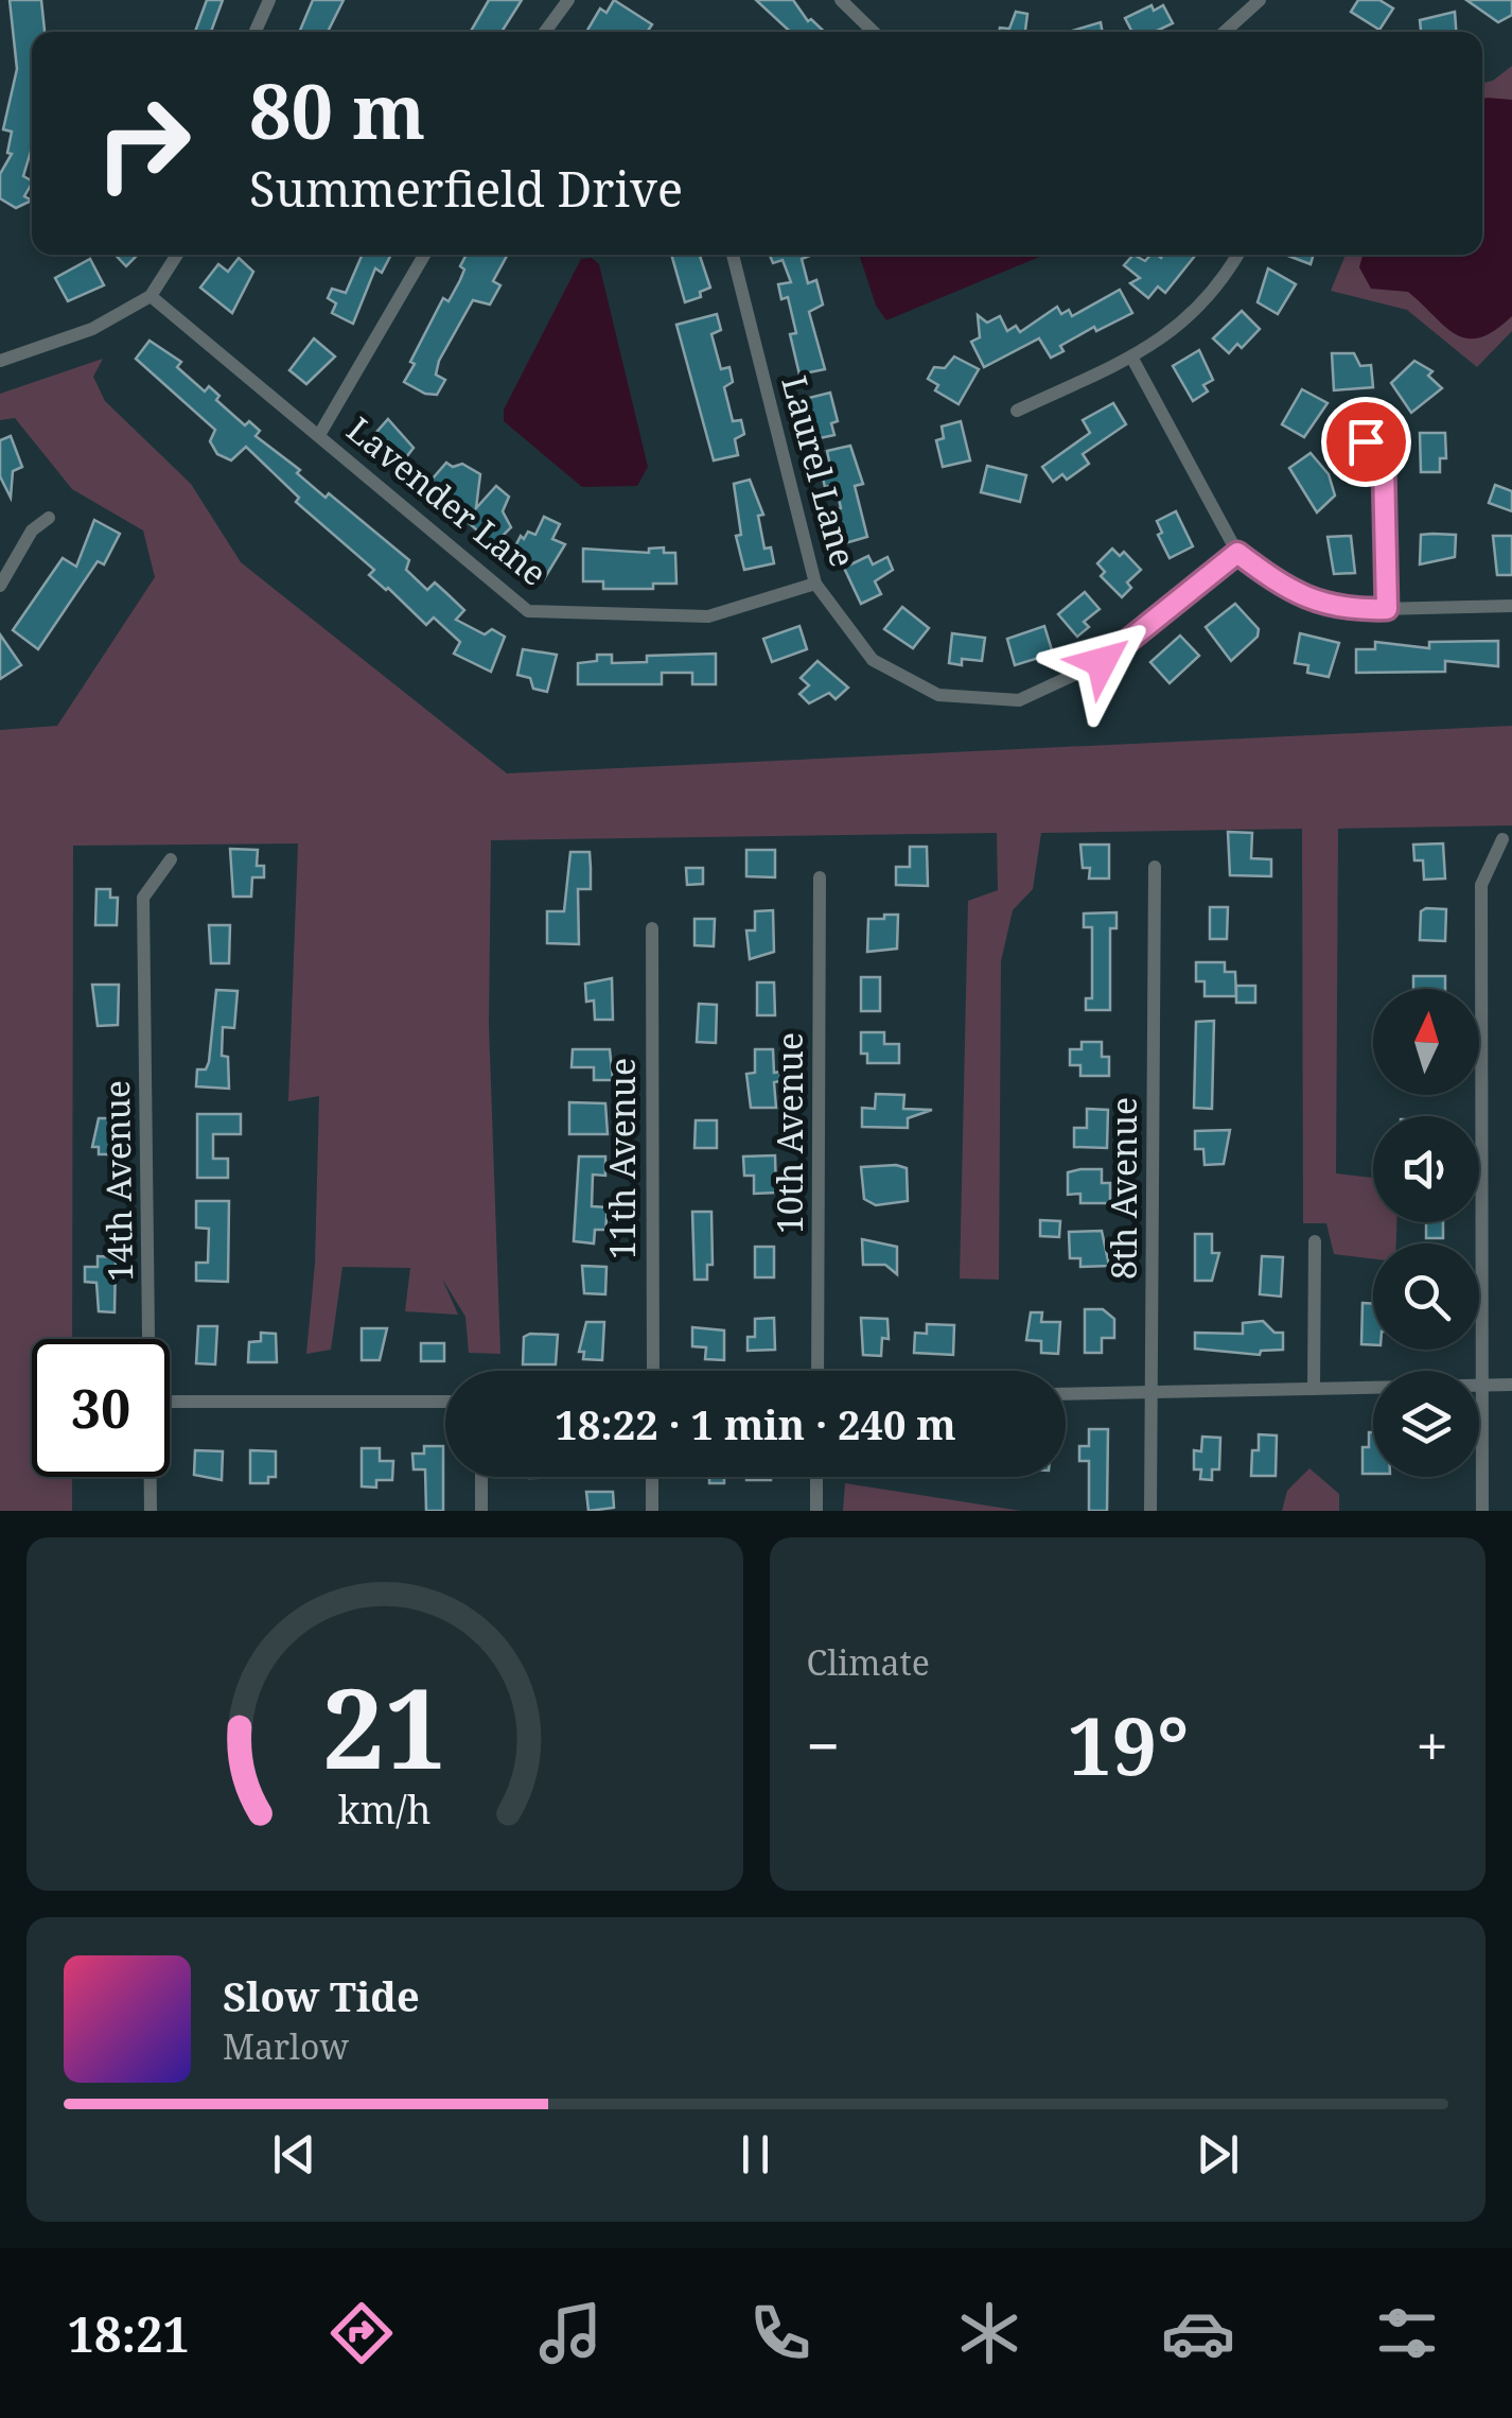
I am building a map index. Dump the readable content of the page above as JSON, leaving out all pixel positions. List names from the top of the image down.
{
  "streets": {
    "street": [
      "Laurel Lane",
      "Lavender Lane",
      "10th Avenue",
      "11th Avenue",
      "14th Avenue",
      "8th Avenue"
    ]
  },
  "crossings": [
    ["Laurel Lane", "Lavender Lane"]
  ],
  "north": "top",
  "page": {
    "turn": ["80 m", "Summerfield Drive"],
    "limit": "30",
    "trip": "18:22 · 1 min · 240 m",
    "tile": "Climate",
    "heat": ["−", "19°", "+"],
    "song": ["Slow Tide", "Marlow"],
    "tabs": "18:21",
    "gauge": ["21", "km/h"]
  }
}
